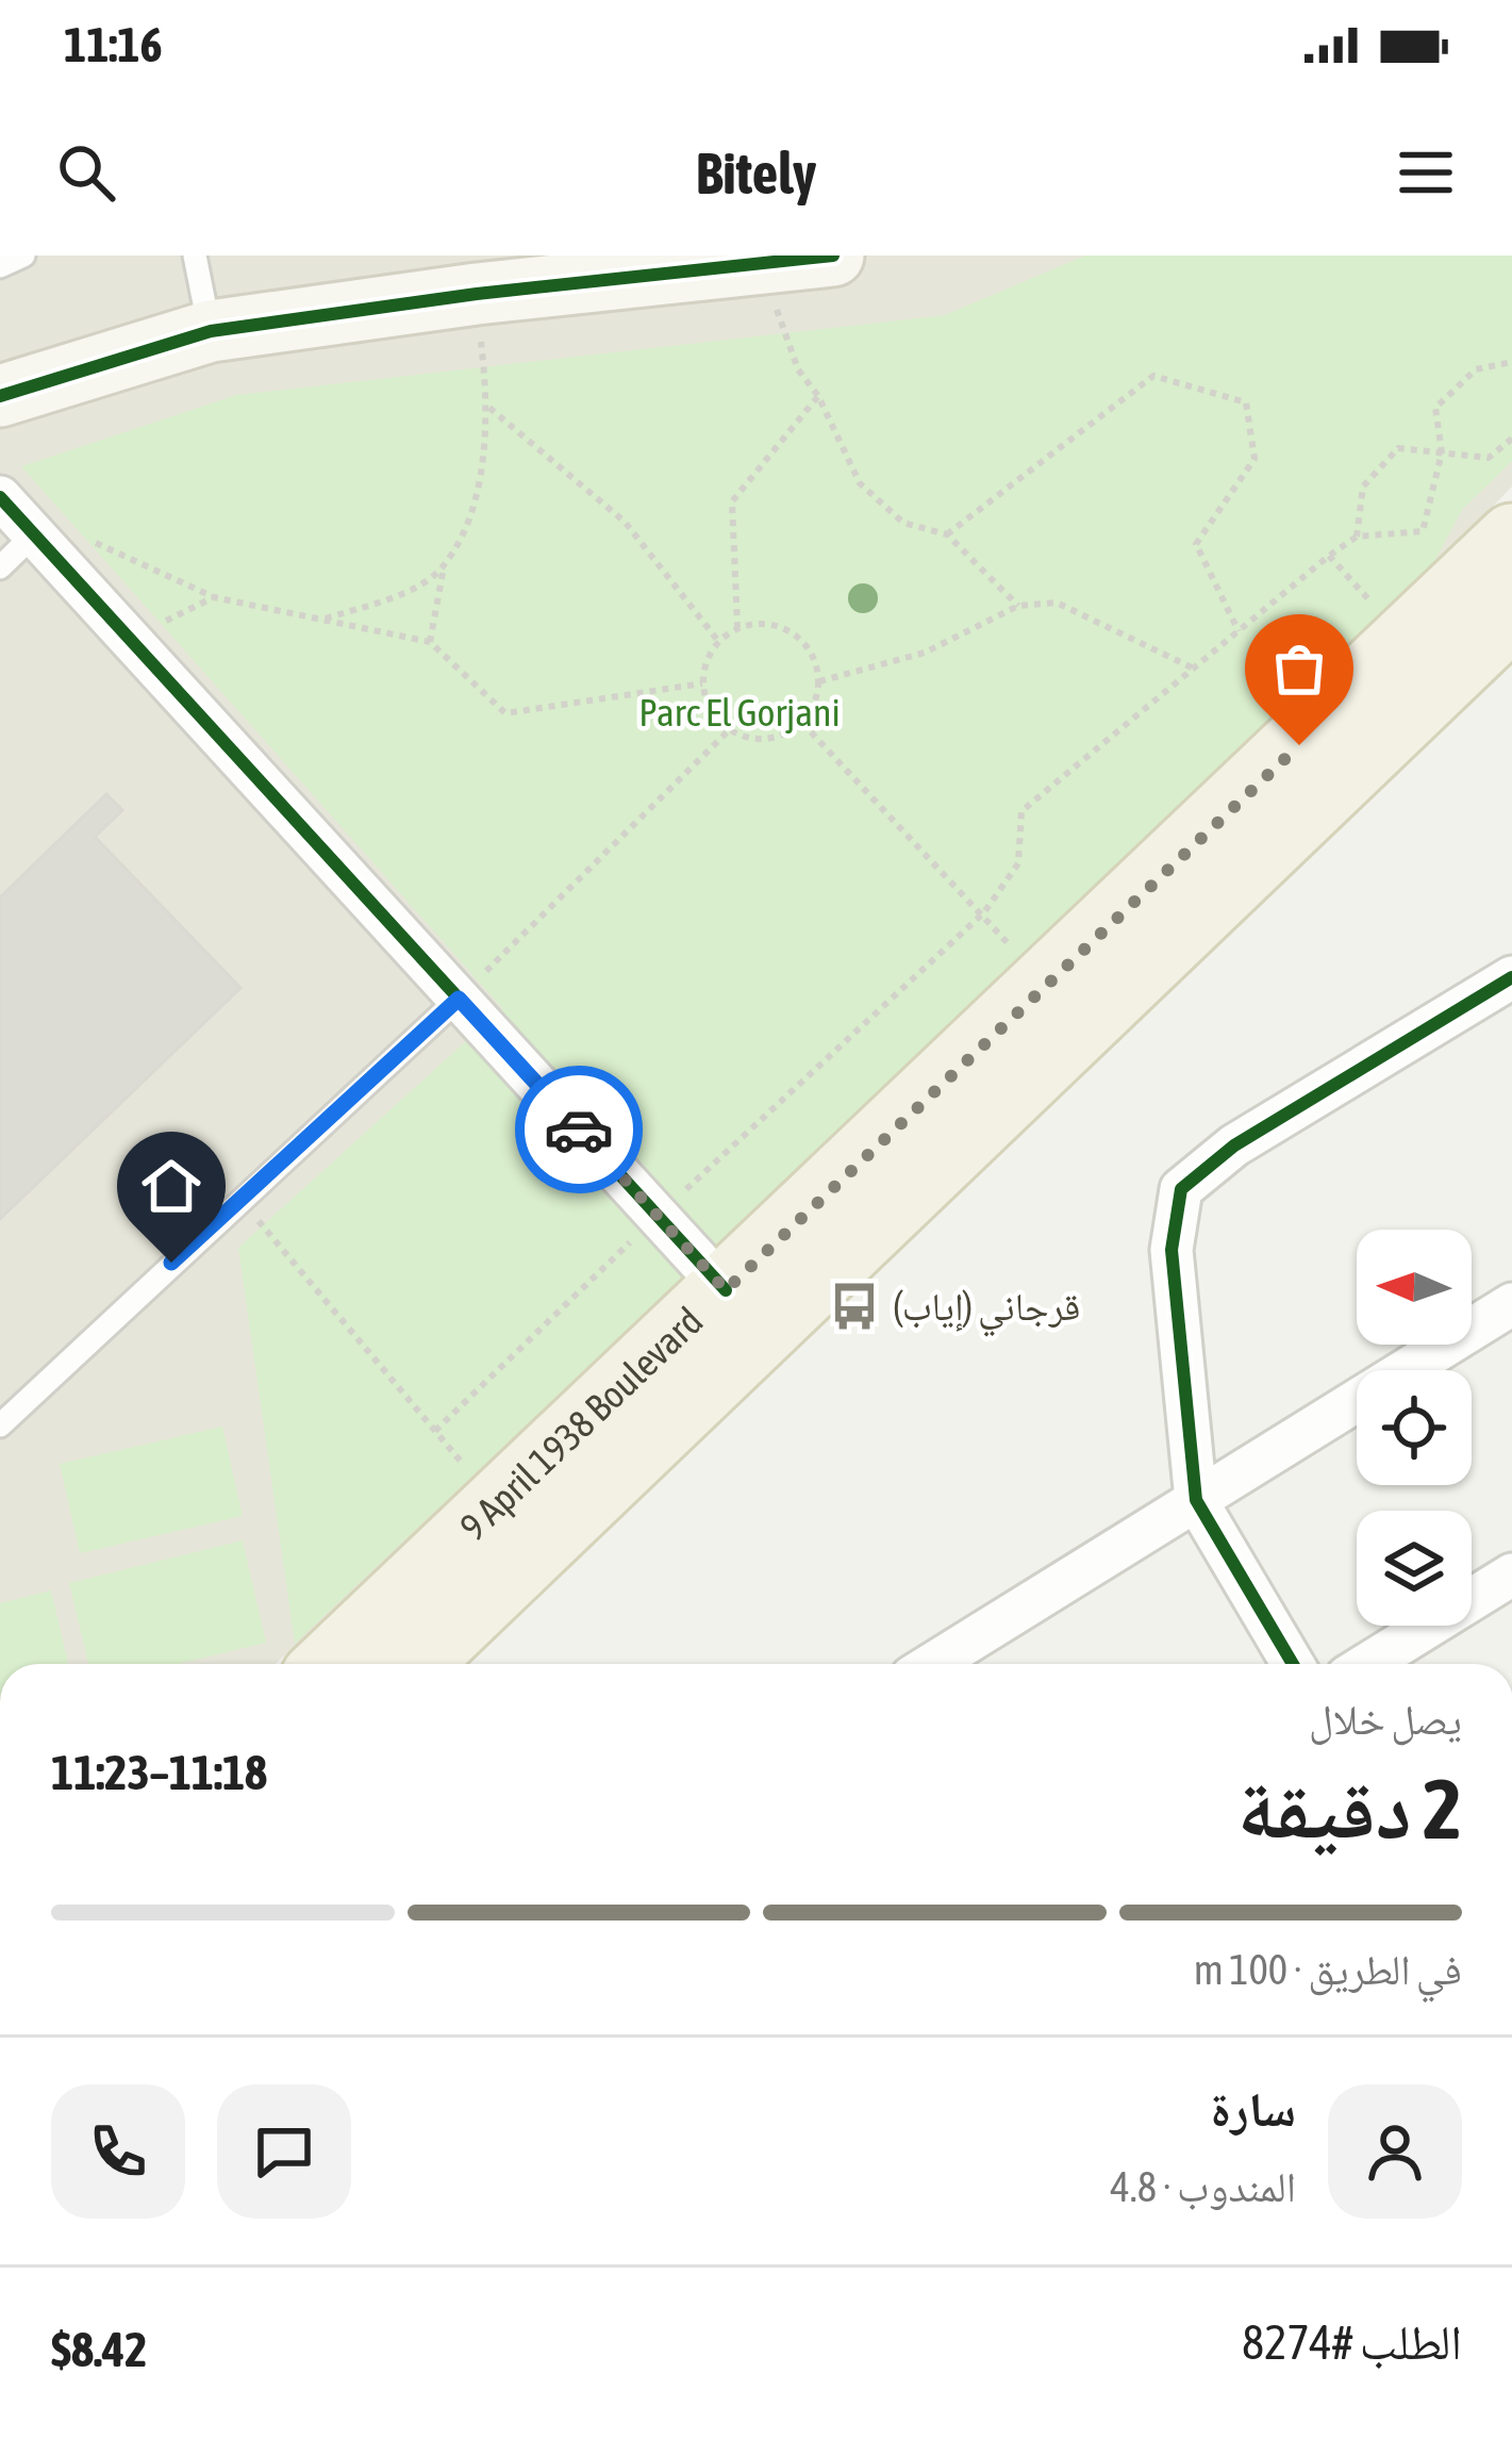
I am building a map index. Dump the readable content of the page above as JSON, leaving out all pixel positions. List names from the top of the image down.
{
  "streets": {
    "main road": ["9 April 1938 Boulevard"]
  },
  "parks": ["Parc El Gorjani"],
  "places": {
    "bus stop": ["قرجاني (إياب)"]
  },
  "north": "left",
  "page": {
    "status": "11:16",
    "header": "Bitely",
    "heading": ["2 دقيقة", "يصل خلال", "11:18–11:23"],
    "panel": [
      "سارة",
      "المندوب · 4.8",
      "الطلب #8274",
      "$8.42"
    ],
    "bar": "في الطريق · 100 m"
  }
}
